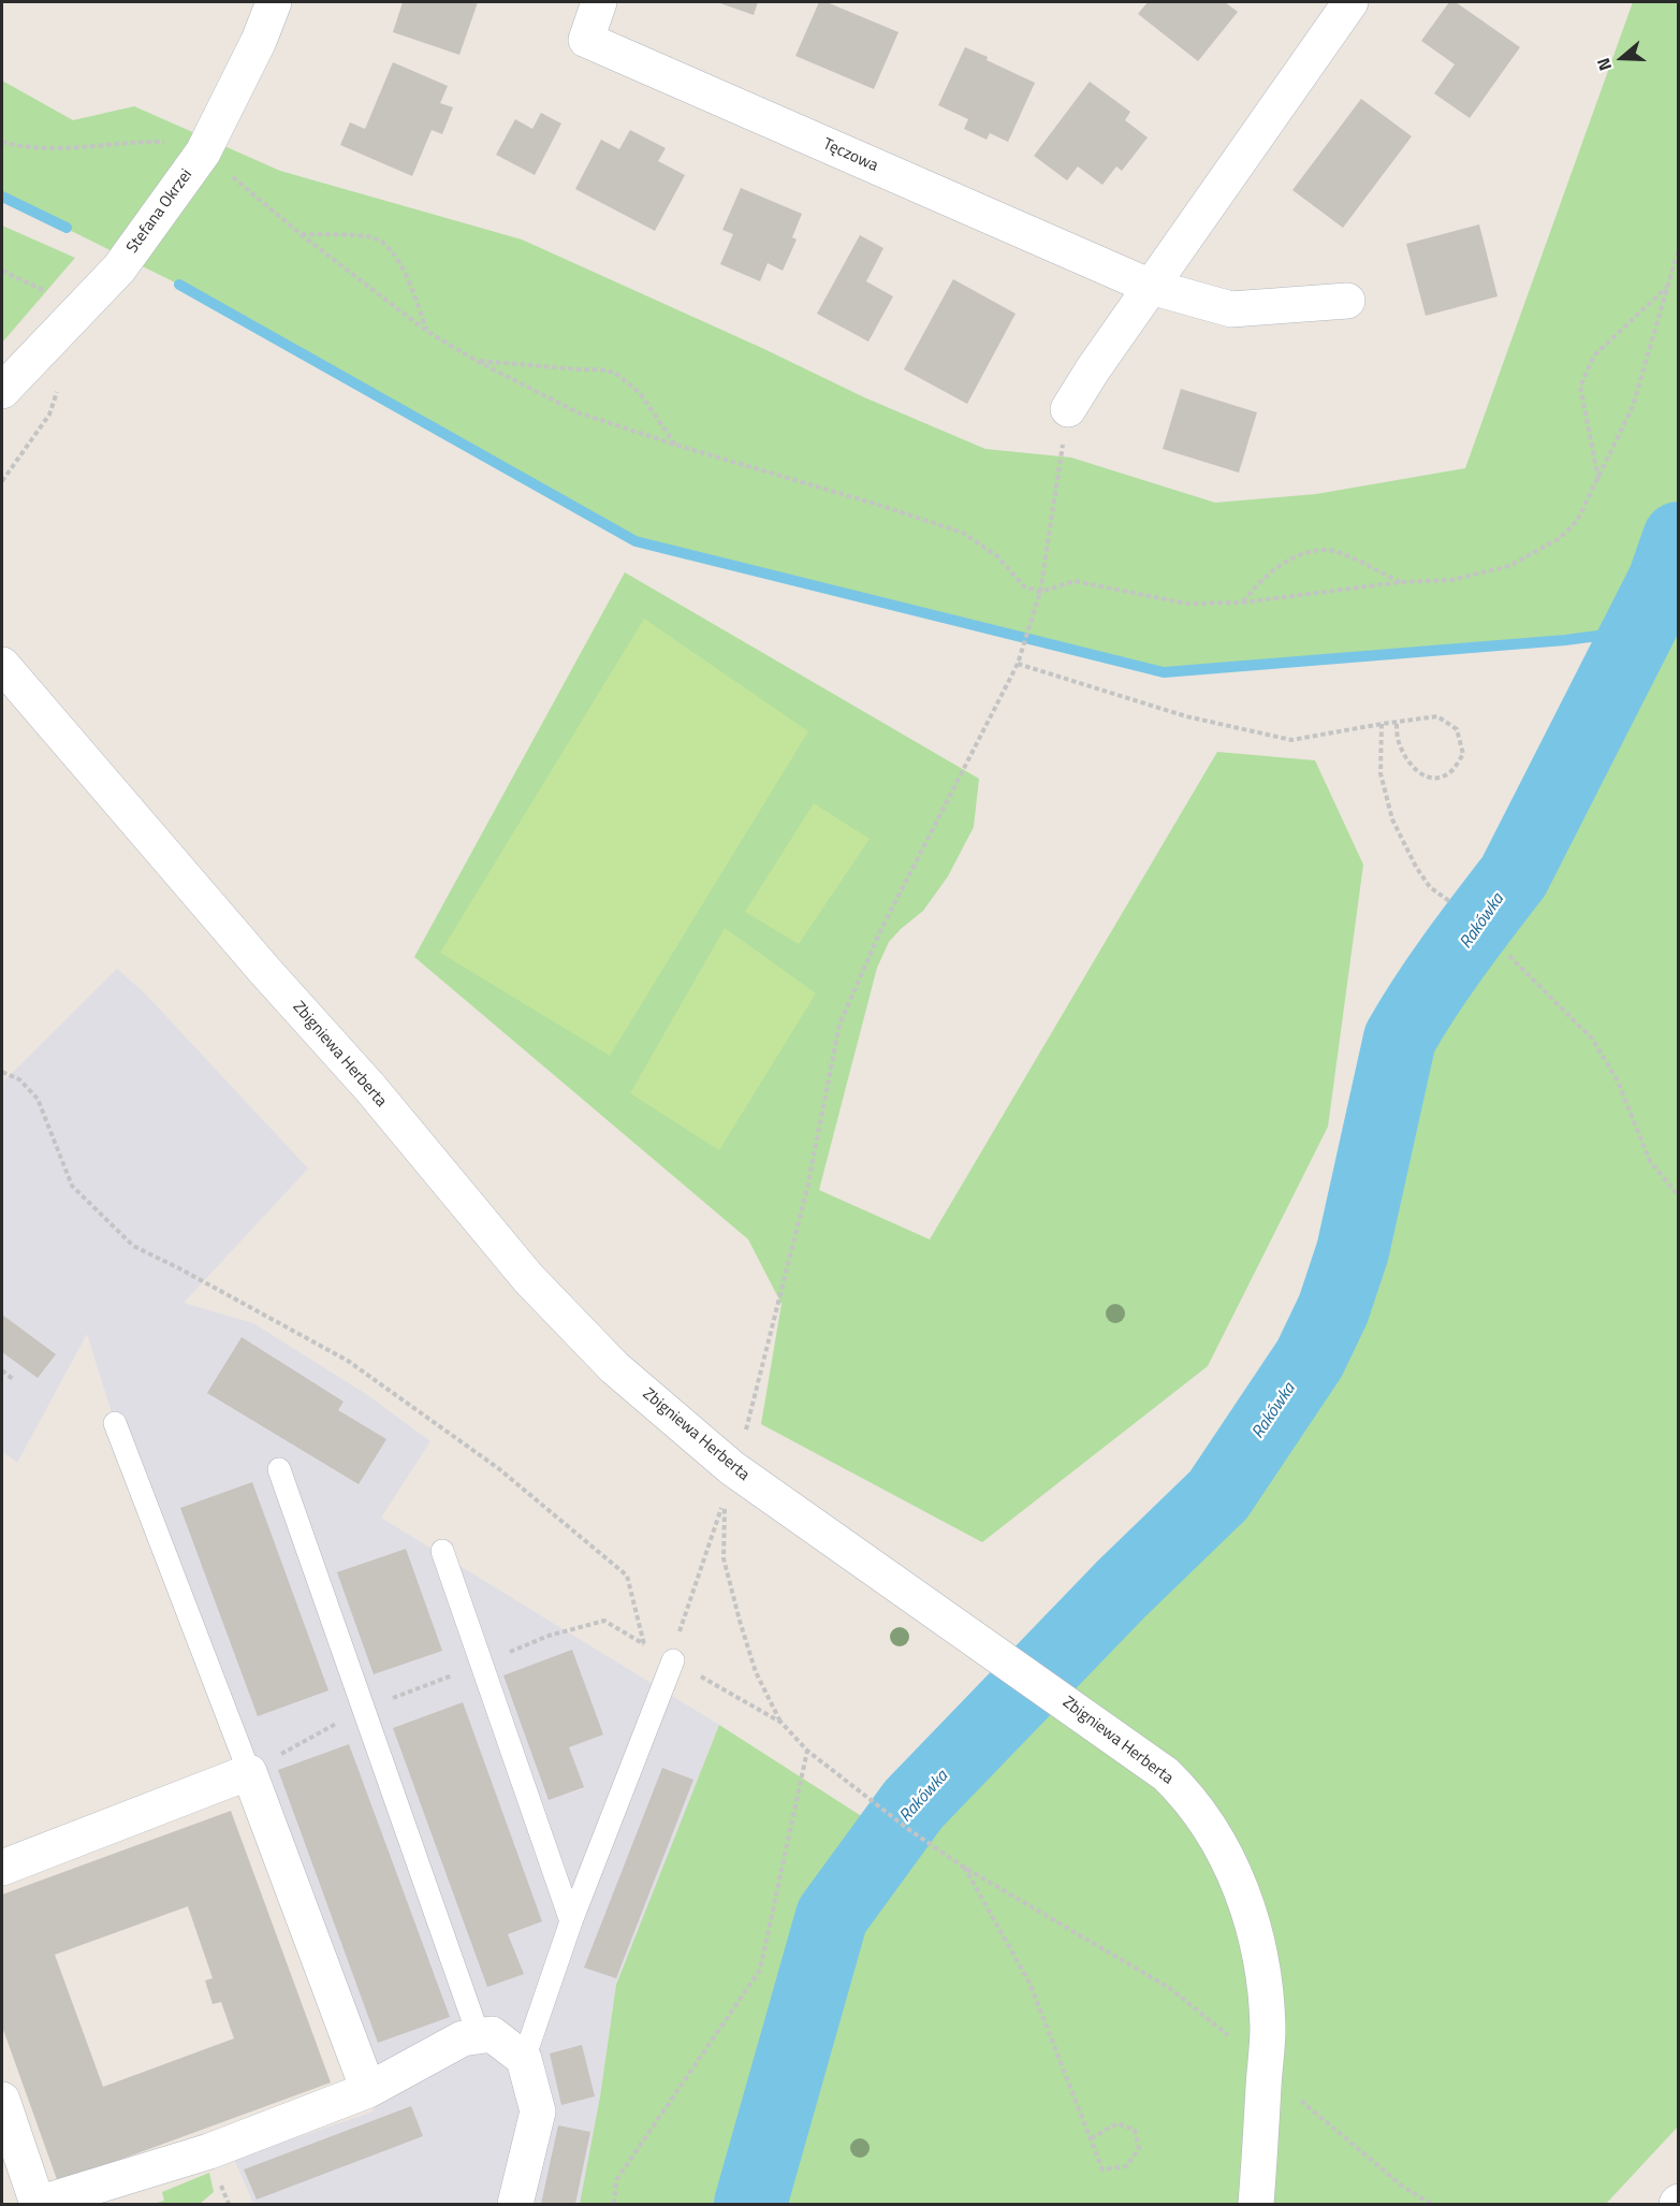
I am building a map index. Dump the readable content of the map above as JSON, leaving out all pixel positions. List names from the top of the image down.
{
  "streets": {
    "street": ["Tęczowa", "Stefana Okrzei", "Zbigniewa Herberta"]
  },
  "water": ["Rakówka"],
  "north": "left"
}
